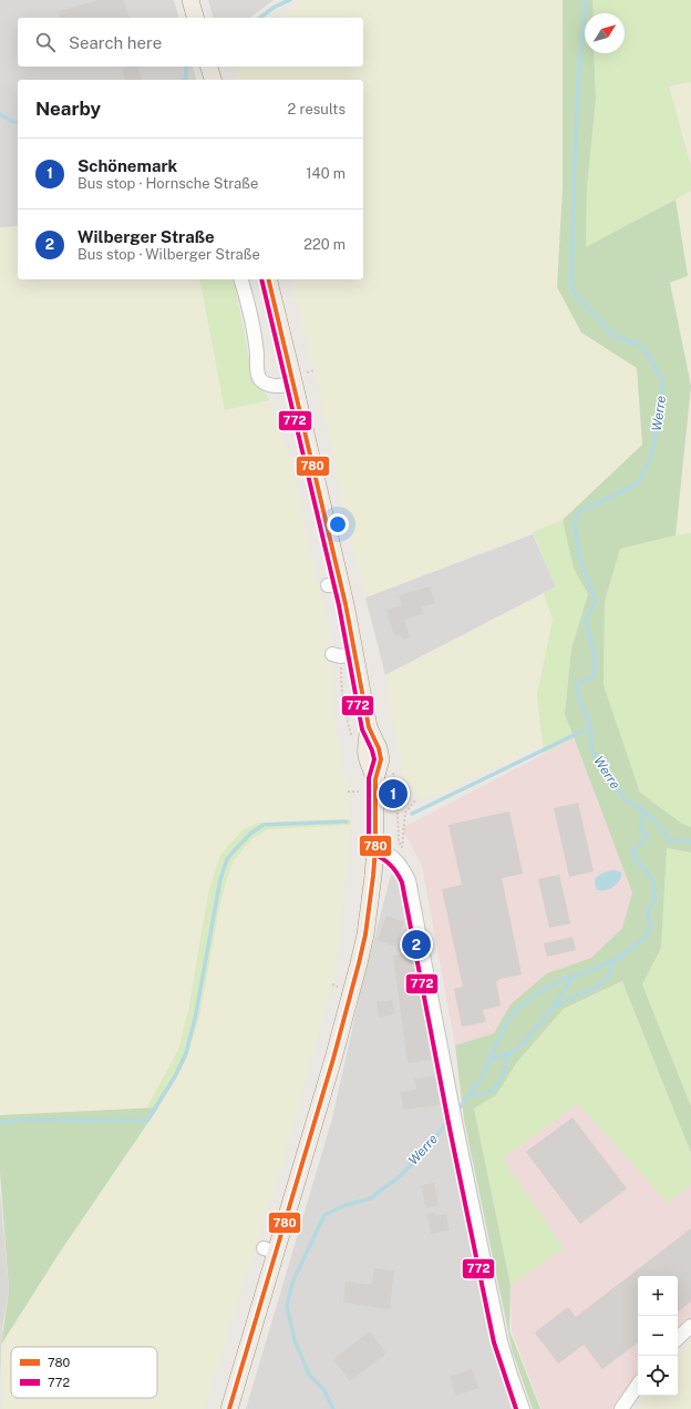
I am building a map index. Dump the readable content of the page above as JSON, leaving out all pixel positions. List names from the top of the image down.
{
  "water": ["Werre"],
  "lines": ["transit line 780", "transit line 772"],
  "legend": ["780", "772"],
  "north": "top right",
  "page": {
    "search": "Search here",
    "heading": ["Nearby", "2 results"],
    "list": [
      {
        "mark": "1",
        "name": "Schönemark",
        "note": "Bus stop · Hornsche Straße",
        "value": "140 m"
      },
      {
        "mark": "2",
        "name": "Wilberger Straße",
        "note": "Bus stop · Wilberger Straße",
        "value": "220 m"
      }
    ],
    "pins": ["1", "2"],
    "map_buttons": ["+", "−"]
  }
}
